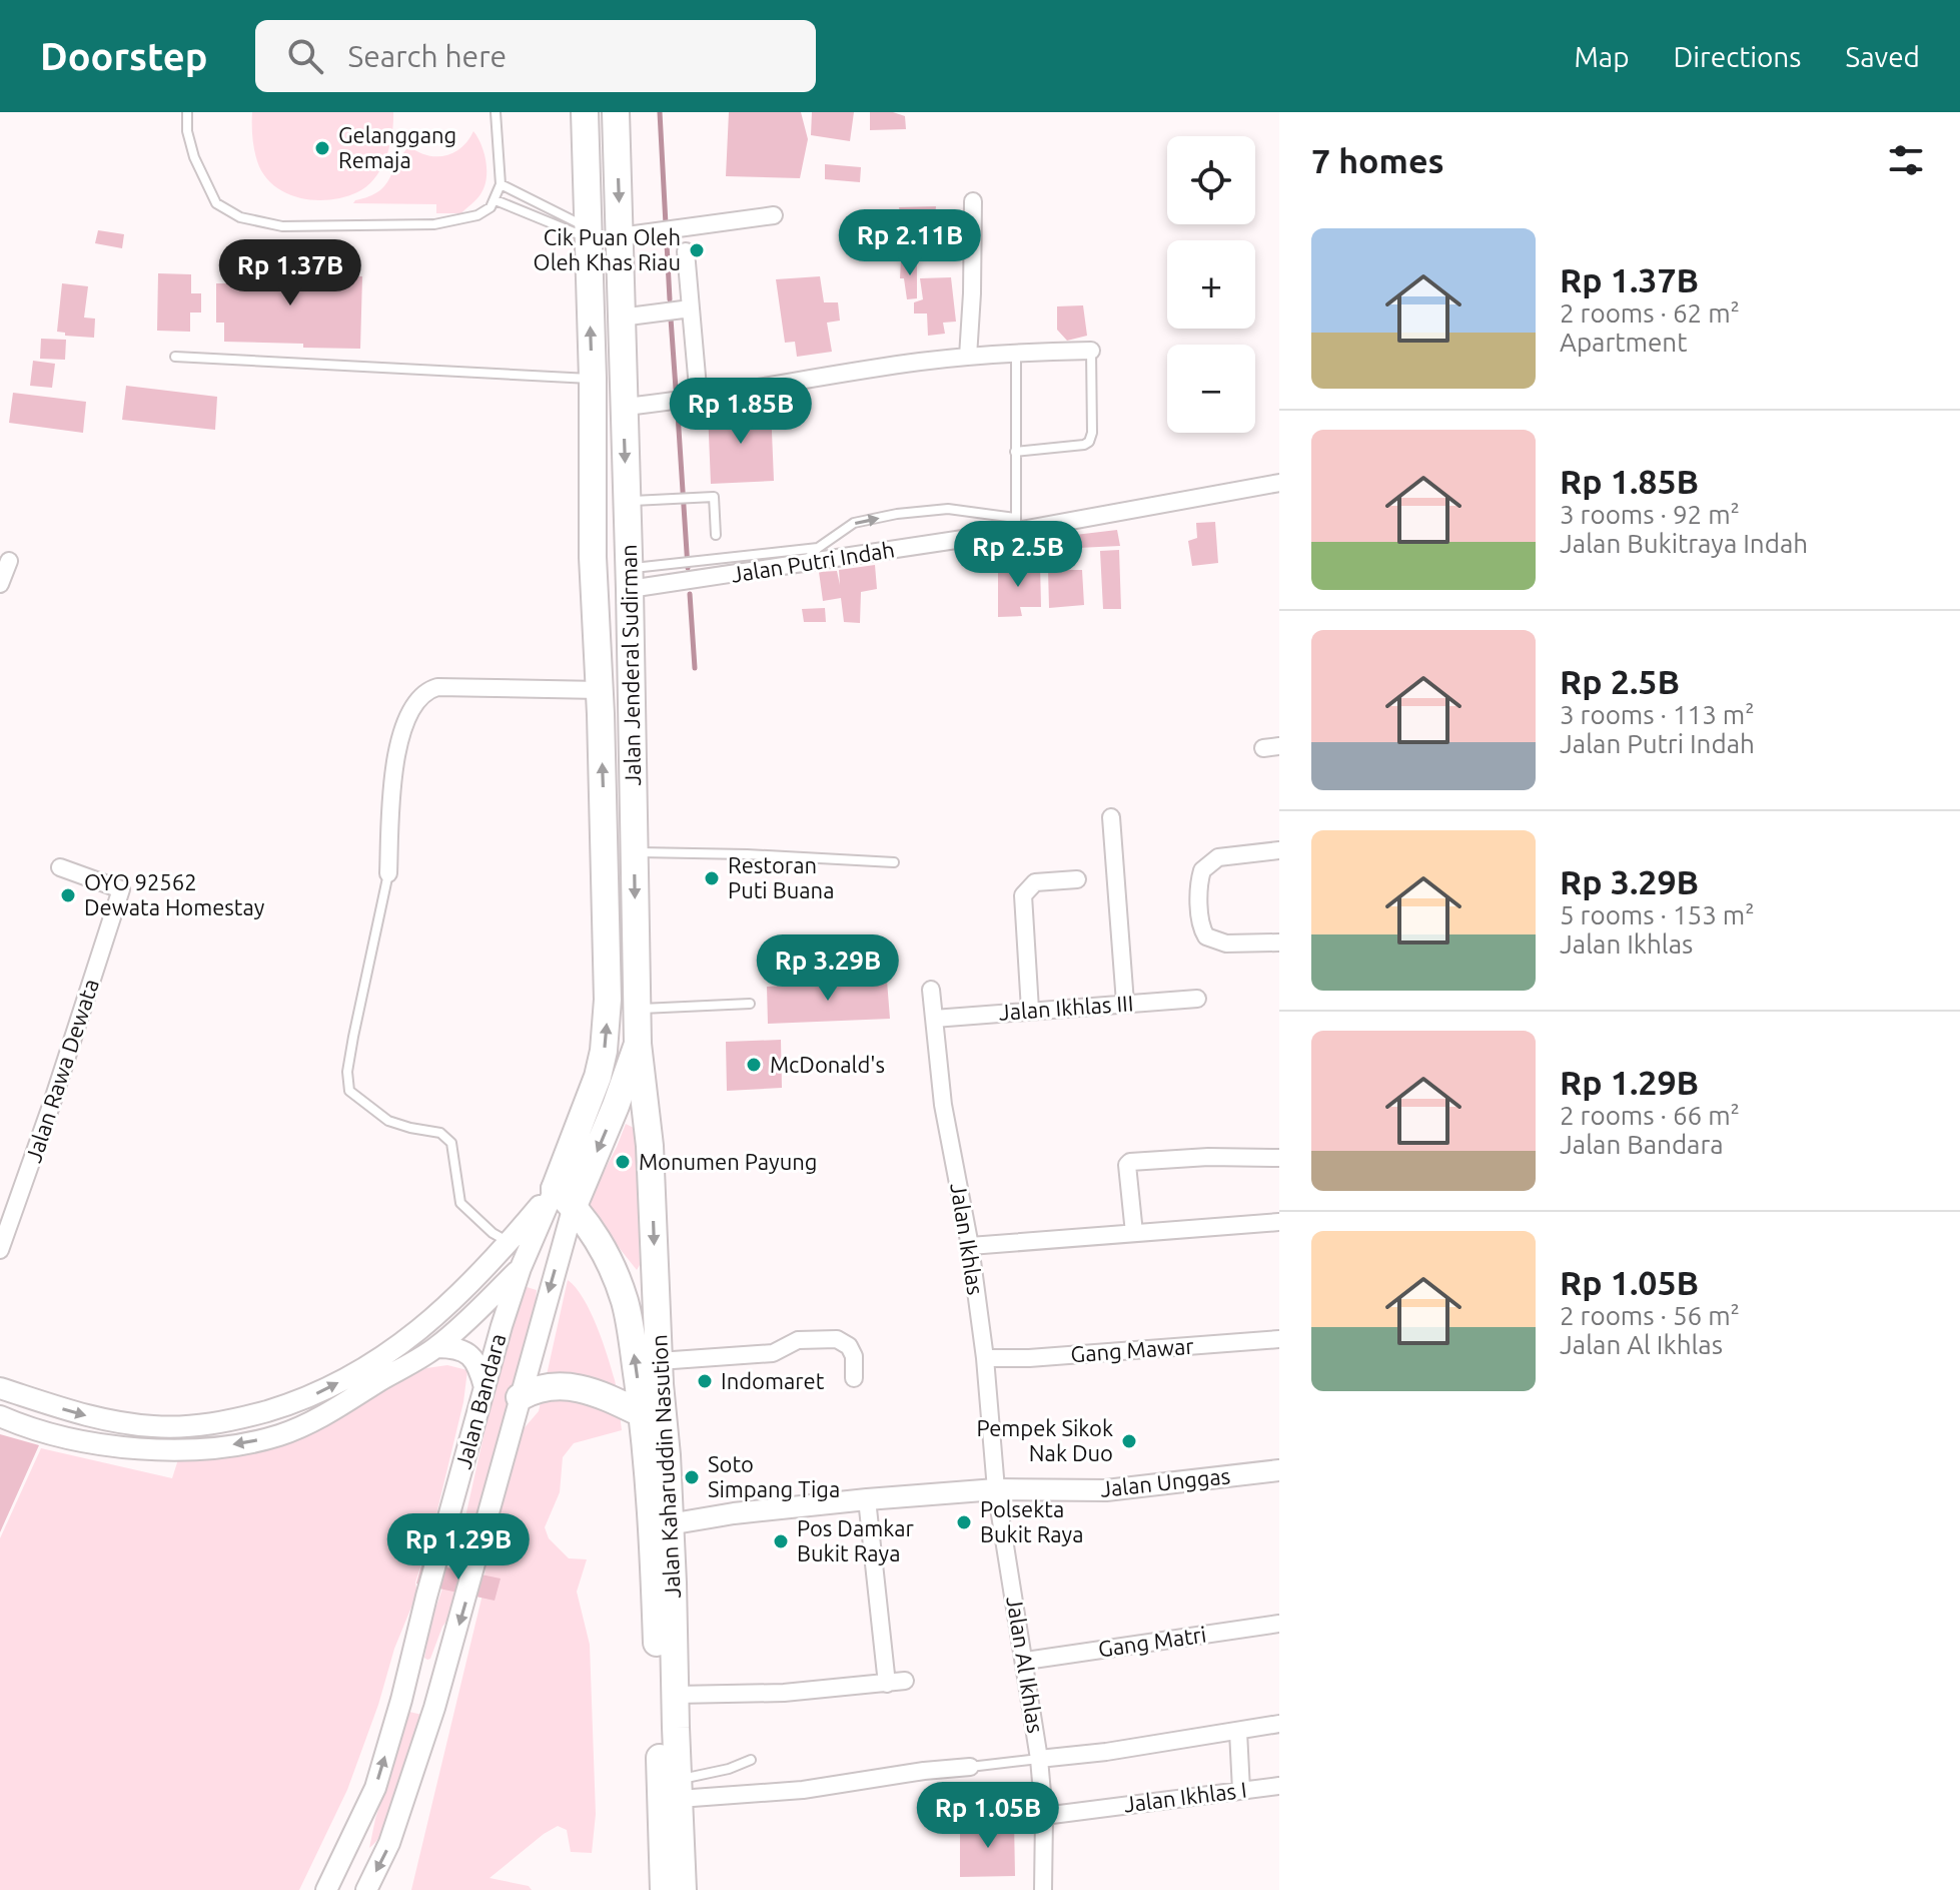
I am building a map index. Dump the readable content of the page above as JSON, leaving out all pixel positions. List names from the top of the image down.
{
  "streets": {
    "main road": ["Jalan Jenderal Sudirman", "Jalan Kaharuddin Nasution"],
    "street": [
      "Jalan Putri Indah",
      "Jalan Ikhlas III",
      "Jalan Rawa Dewata",
      "Jalan Ikhlas",
      "Gang Mawar",
      "Jalan Bandara",
      "Jalan Unggas",
      "Gang Matri",
      "Jalan Al Ikhlas",
      "Jalan Ikhlas I"
    ]
  },
  "crossings": [
    ["Jalan Putri Indah", "Jalan Jenderal Sudirman"],
    ["Jalan Jenderal Sudirman", "Jalan Bandara"],
    ["Jalan Jenderal Sudirman", "Jalan Kaharuddin Nasution"],
    ["Jalan Ikhlas III", "Jalan Ikhlas"],
    ["Jalan Ikhlas", "Gang Mawar"],
    ["Jalan Ikhlas", "Jalan Unggas"],
    ["Jalan Ikhlas", "Jalan Al Ikhlas"],
    ["Jalan Bandara", "Jalan Kaharuddin Nasution"],
    ["Jalan Kaharuddin Nasution", "Jalan Unggas"],
    ["Jalan Unggas", "Jalan Al Ikhlas"],
    ["Gang Matri", "Jalan Al Ikhlas"],
    ["Jalan Al Ikhlas", "Jalan Ikhlas I"]
  ],
  "places": [
    "Gelanggang Remaja",
    "Cik Puan Oleh Oleh Khas Riau",
    "Restoran Puti Buana",
    "OYO 92562 Dewata Homestay",
    "McDonald's",
    "Monumen Payung",
    "Indomaret",
    "Pempek Sikok Nak Duo",
    "Soto Simpang Tiga",
    "Polsekta Bukit Raya",
    "Pos Damkar Bukit Raya"
  ],
  "page": {
    "header": "Doorstep",
    "search": "Search here",
    "nav": ["Map", "Directions", "Saved"],
    "heading": "7 homes",
    "map_buttons": ["+", "−"],
    "list": [
      {
        "name": "Rp 1.37B",
        "note": "2 rooms · 62 m² · Apartment"
      },
      {
        "name": "Rp 1.85B",
        "note": "3 rooms · 92 m² · Jalan Bukitraya Indah"
      },
      {
        "name": "Rp 2.5B",
        "note": "3 rooms · 113 m² · Jalan Putri Indah"
      },
      {
        "name": "Rp 3.29B",
        "note": "5 rooms · 153 m² · Jalan Ikhlas"
      },
      {
        "name": "Rp 1.29B",
        "note": "2 rooms · 66 m² · Jalan Bandara"
      },
      {
        "name": "Rp 1.05B",
        "note": "2 rooms · 56 m² · Jalan Al Ikhlas"
      }
    ],
    "price": [
      "Rp 2.11B",
      "Rp 1.37B",
      "Rp 1.85B",
      "Rp 2.5B",
      "Rp 3.29B",
      "Rp 1.29B",
      "Rp 1.05B"
    ]
  }
}
